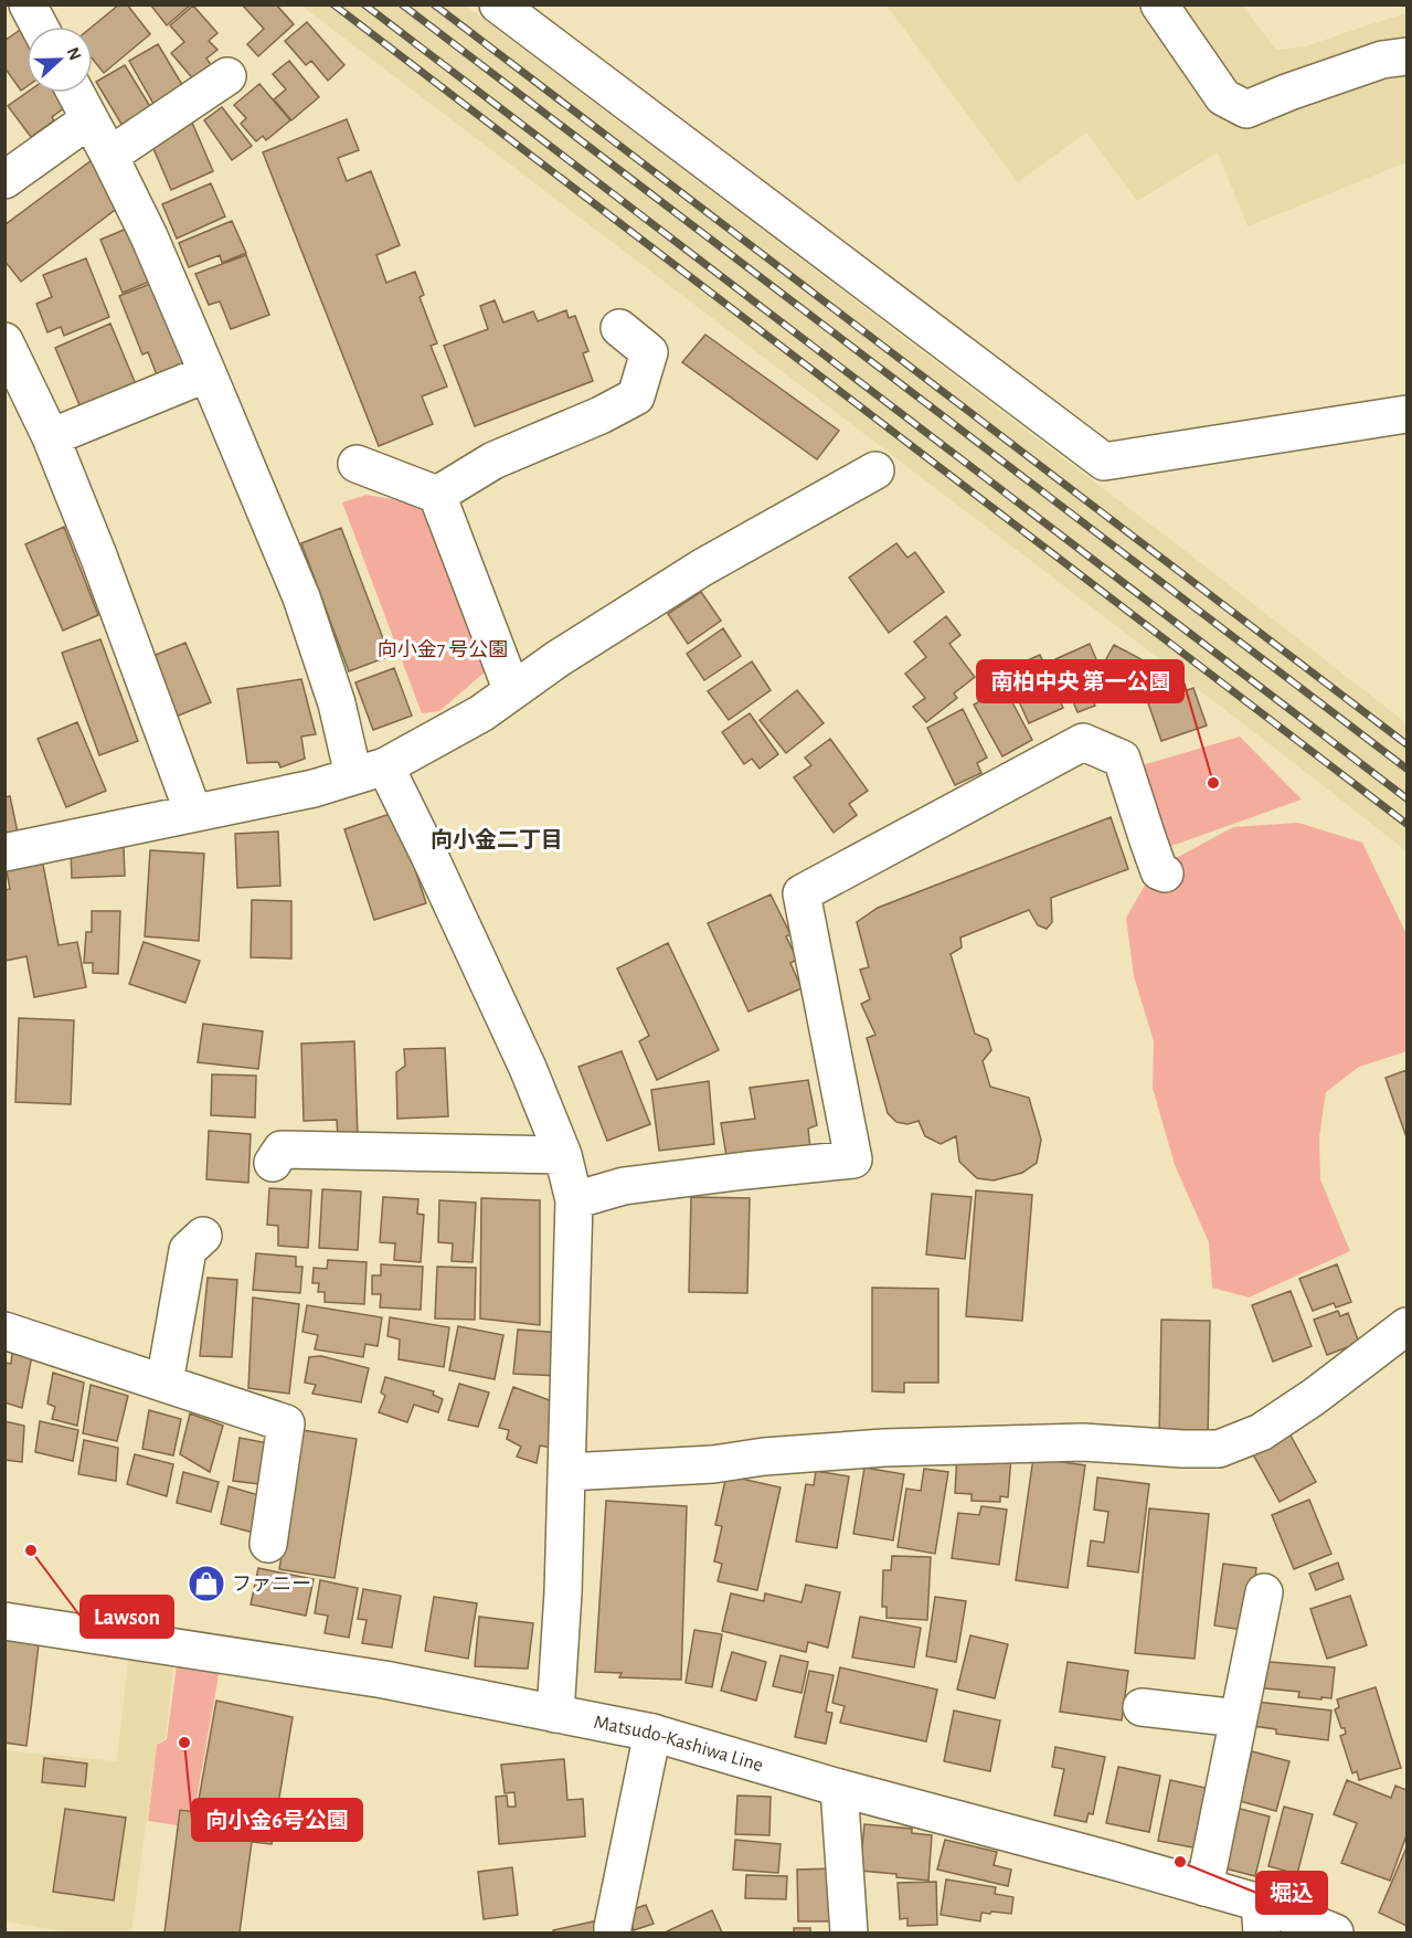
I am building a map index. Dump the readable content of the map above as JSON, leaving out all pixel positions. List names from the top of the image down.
{
  "streets": {
    "street": ["Matsudo-Kashiwa Line"]
  },
  "districts": ["向小金二丁目"],
  "parks": ["向小金7 号公園"],
  "places": {
    "other": [
      "南柏中央 第一公園",
      "Lawson",
      "向小金6号公園",
      "堀込"
    ],
    "shop": ["ファニー"]
  },
  "north": "right"
}
